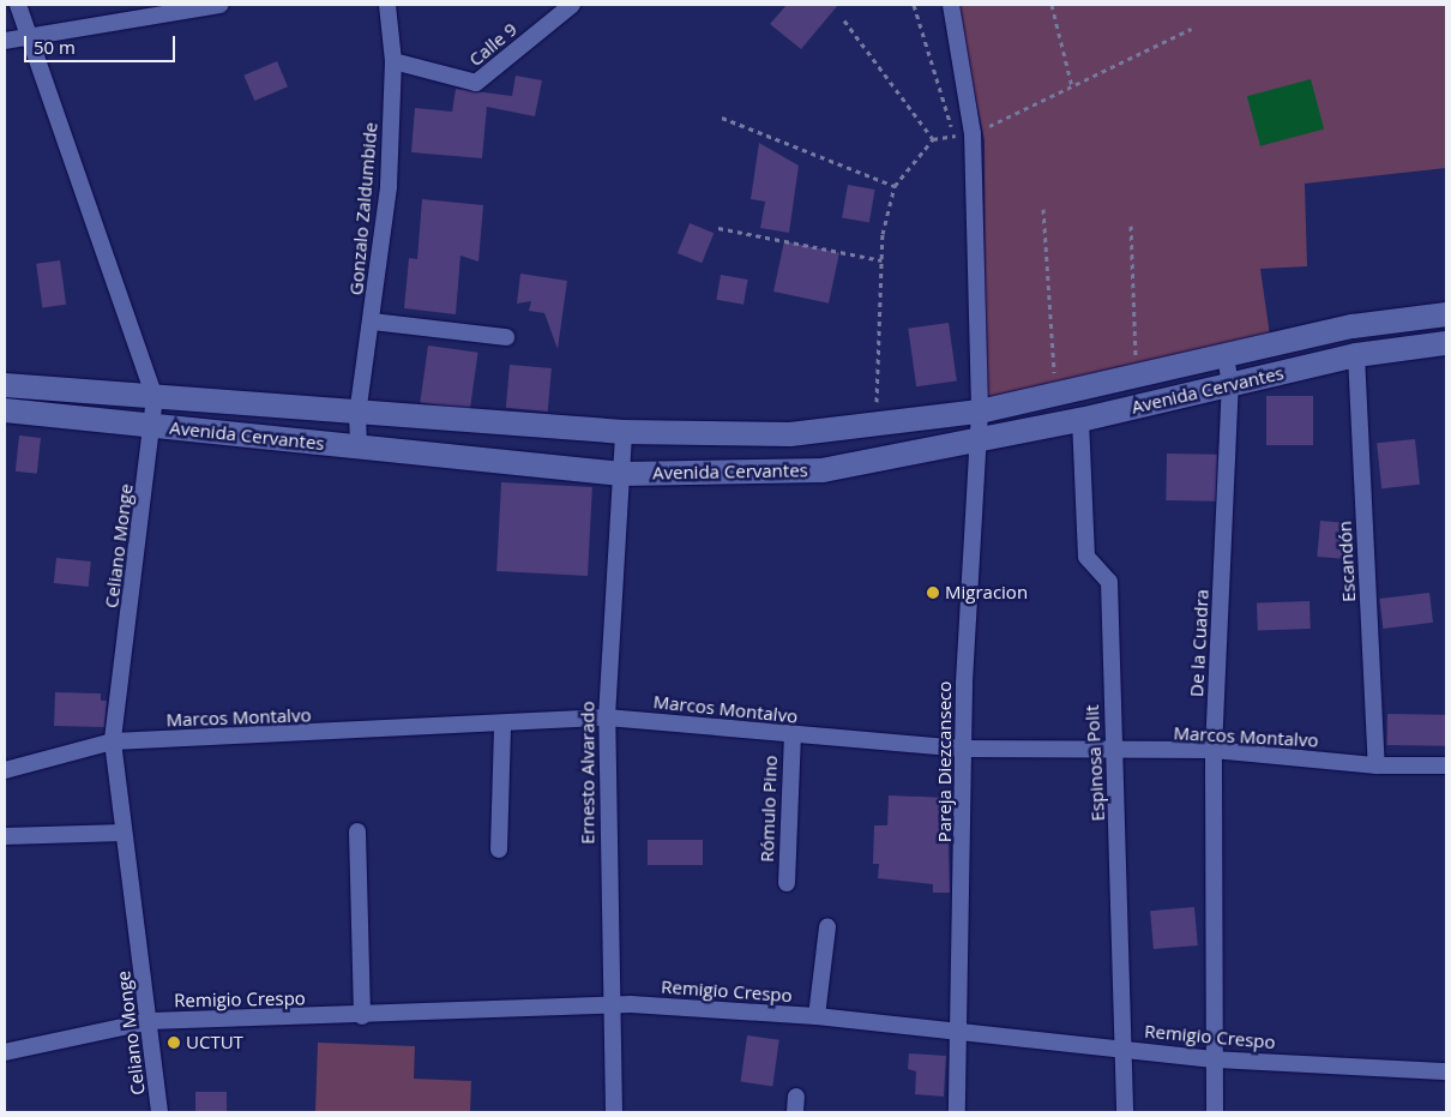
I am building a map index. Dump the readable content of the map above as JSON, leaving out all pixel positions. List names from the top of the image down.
{
  "streets": {
    "street": [
      "Calle 9",
      "Gonzalo Zaldumbide",
      "Avenida Cervantes",
      "Celiano Monge",
      "Escandón",
      "De la Cuadra",
      "Marcos Montalvo",
      "Pareja Diezcanseco",
      "Espinosa Polit",
      "Ernesto Alvarado",
      "Rómulo Pino",
      "Remigio Crespo"
    ]
  },
  "crossings": [
    ["Calle 9", "Gonzalo Zaldumbide"],
    ["Gonzalo Zaldumbide", "Avenida Cervantes"],
    ["Avenida Cervantes", "Celiano Monge"],
    ["Avenida Cervantes", "Escandón"],
    ["Avenida Cervantes", "De la Cuadra"],
    ["Avenida Cervantes", "Pareja Diezcanseco"],
    ["Avenida Cervantes", "Espinosa Polit"],
    ["Avenida Cervantes", "Ernesto Alvarado"],
    ["Celiano Monge", "Marcos Montalvo"],
    ["Celiano Monge", "Remigio Crespo"],
    ["Escandón", "Marcos Montalvo"],
    ["De la Cuadra", "Marcos Montalvo"],
    ["De la Cuadra", "Remigio Crespo"],
    ["Marcos Montalvo", "Pareja Diezcanseco"],
    ["Marcos Montalvo", "Espinosa Polit"],
    ["Marcos Montalvo", "Ernesto Alvarado"],
    ["Marcos Montalvo", "Rómulo Pino"],
    ["Pareja Diezcanseco", "Remigio Crespo"],
    ["Espinosa Polit", "Remigio Crespo"],
    ["Ernesto Alvarado", "Remigio Crespo"]
  ],
  "places": ["Migracion", "UCTUT"],
  "scale_bar": "50 m"
}
